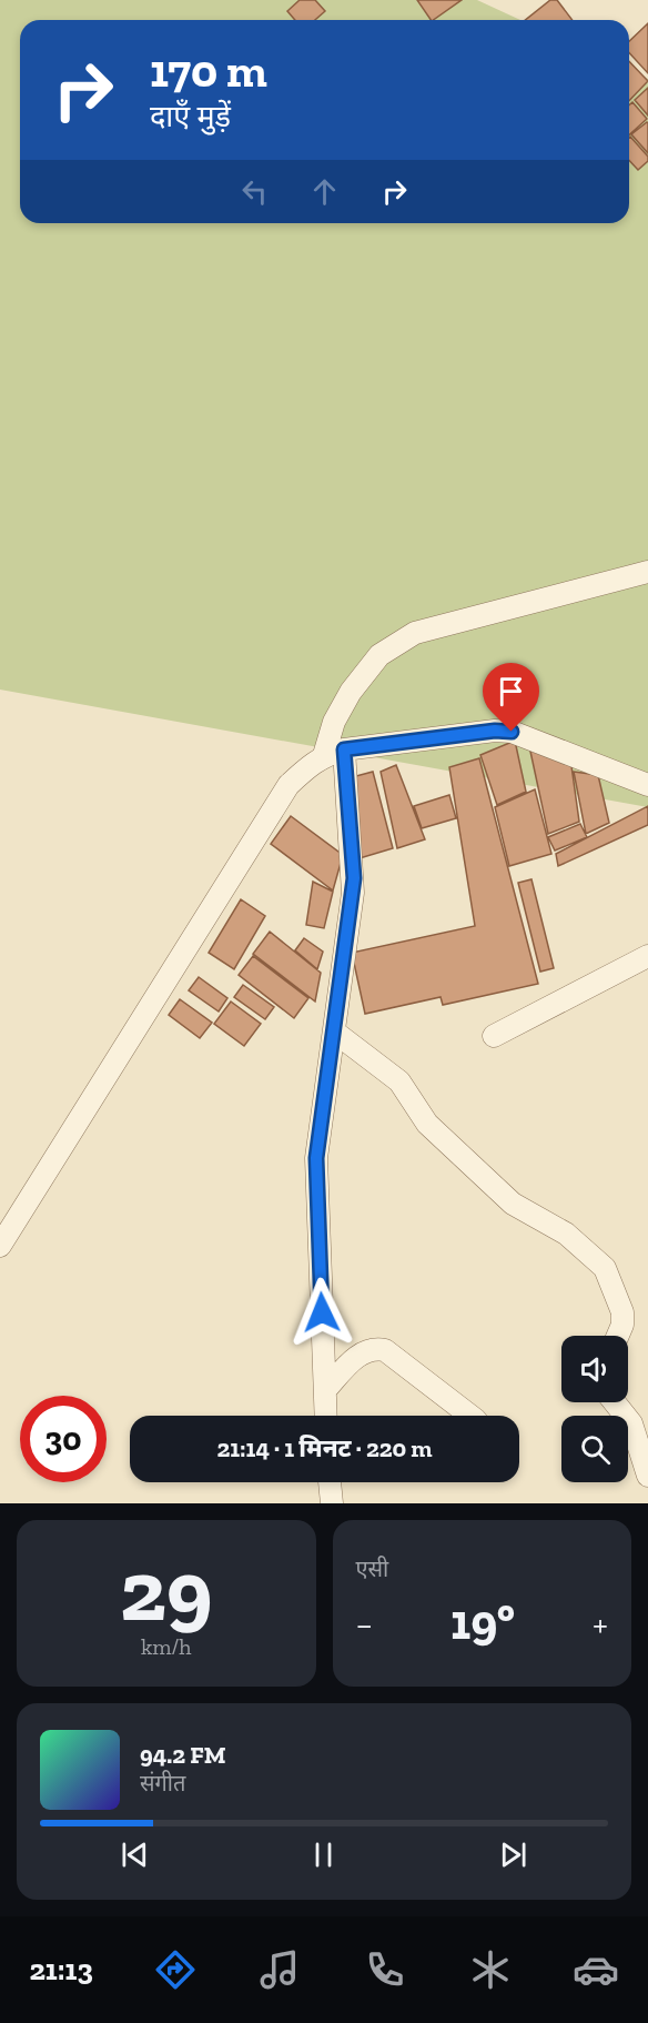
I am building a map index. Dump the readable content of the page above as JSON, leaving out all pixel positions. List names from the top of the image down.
{
  "page": {
    "turn": ["170 m", "दाएँ मुड़ें"],
    "limit": "30",
    "trip": "21:14 · 1 मिनट · 220 m",
    "tile": [
      ["29", "km/h"],
      "एसी"
    ],
    "heat": ["−", "19°", "+"],
    "song": ["94.2 FM", "संगीत"],
    "tabs": "21:13"
  }
}
